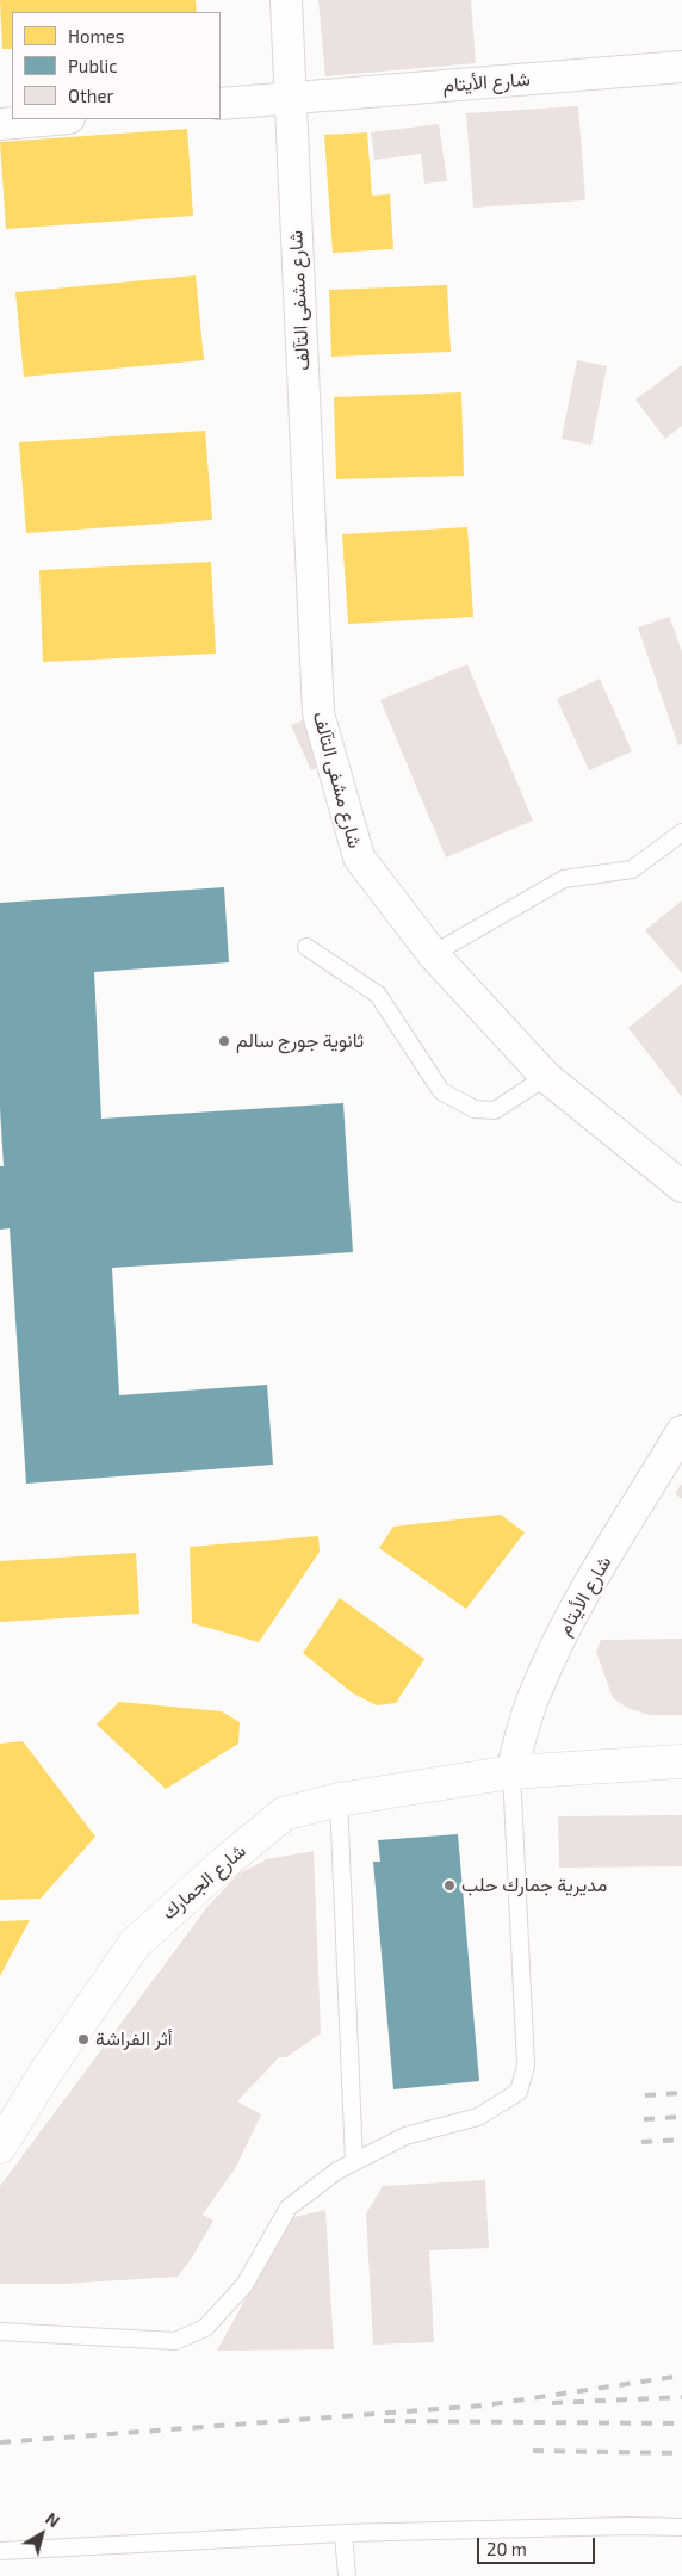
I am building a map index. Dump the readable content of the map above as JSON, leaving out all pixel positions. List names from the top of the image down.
{
  "streets": {
    "street": ["شارع الأيتام", "شارع مشفى التآلف", "شارع الجمارك"]
  },
  "crossings": [
    ["شارع الأيتام", "شارع مشفى التآلف"],
    ["شارع الأيتام", "شارع الجمارك"]
  ],
  "places": ["ثانوية جورج سالم", "مديرية جمارك حلب", "أثر الفراشة"],
  "legend": ["Homes", "Public", "Other"],
  "scale_bar": "20 m",
  "north": "top right"
}
